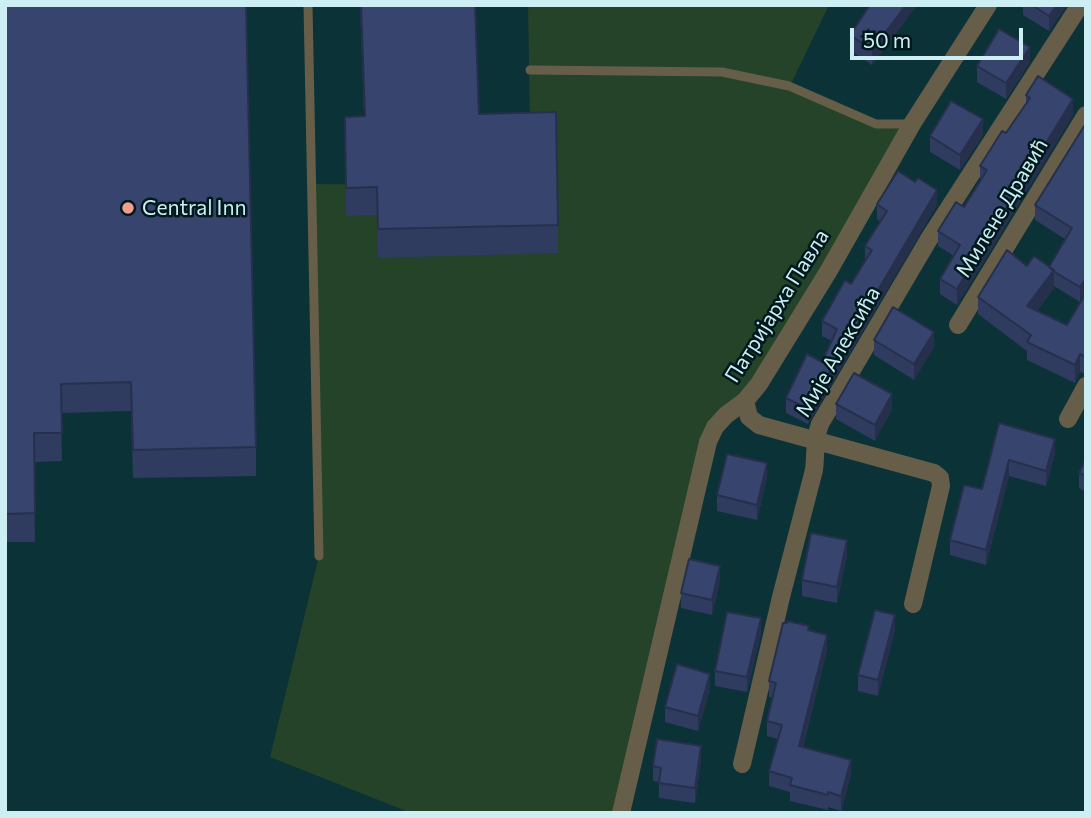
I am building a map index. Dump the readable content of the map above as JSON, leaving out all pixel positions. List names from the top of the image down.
{
  "streets": {
    "street": ["Милене Дравић", "Патријарха Павла", "Мије Алексића"]
  },
  "places": ["Central Inn"],
  "scale_bar": "50 m"
}
